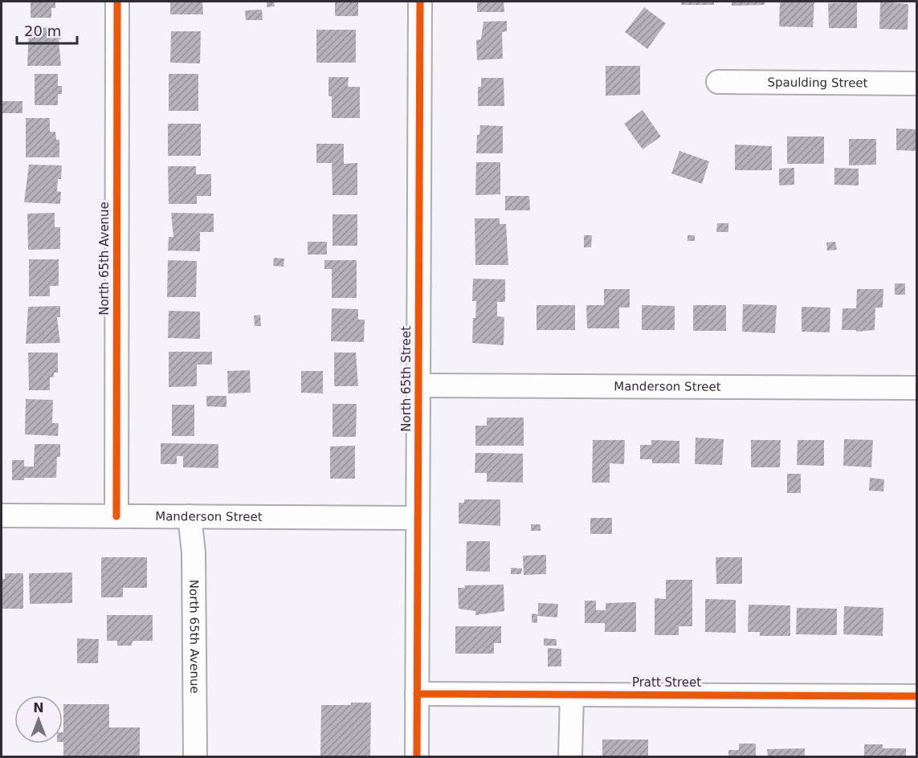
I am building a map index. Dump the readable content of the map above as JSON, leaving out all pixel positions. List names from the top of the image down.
{
  "streets": {
    "street": [
      "Spaulding Street",
      "North 65th Avenue",
      "North 65th Street",
      "Manderson Street",
      "Pratt Street"
    ]
  },
  "crossings": [
    ["North 65th Avenue", "Manderson Street"],
    ["North 65th Street", "Manderson Street"],
    ["North 65th Street", "Pratt Street"]
  ],
  "scale_bar": "20 m",
  "north": "top"
}
